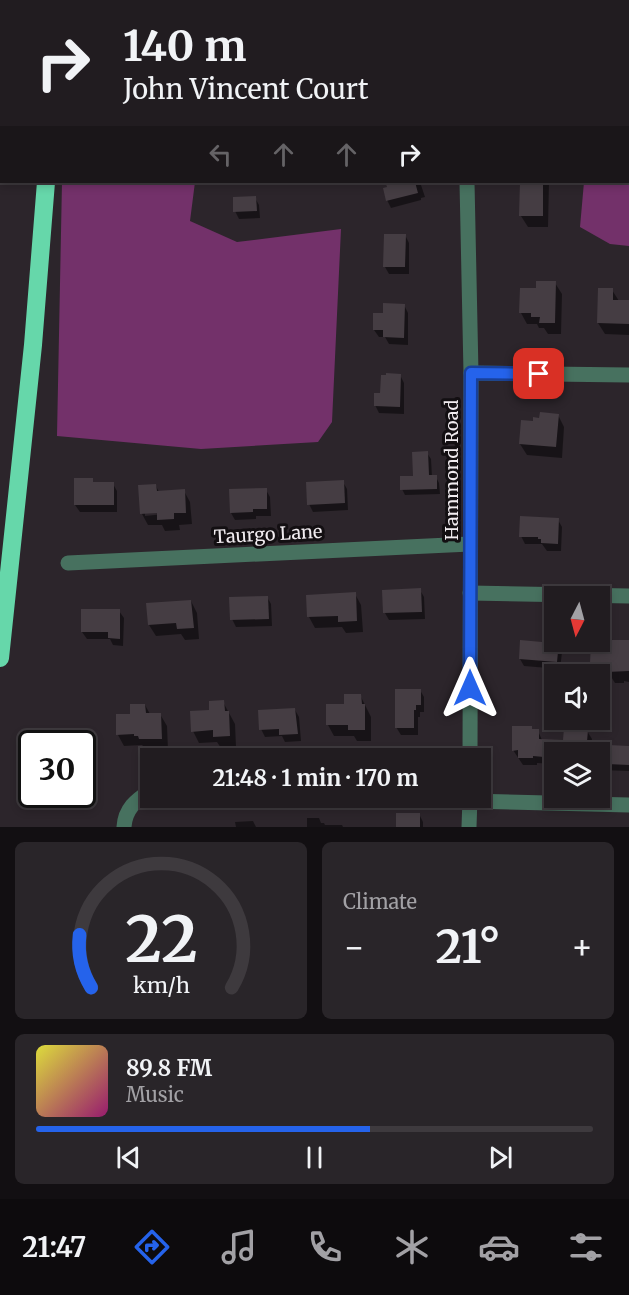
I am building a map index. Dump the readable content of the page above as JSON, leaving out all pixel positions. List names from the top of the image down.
{
  "streets": {
    "street": ["Hammond Road", "Taurgo Lane"]
  },
  "crossings": [
    ["Hammond Road", "Taurgo Lane"]
  ],
  "north": "bottom",
  "page": {
    "turn": ["140 m", "John Vincent Court"],
    "limit": "30",
    "trip": "21:48 · 1 min · 170 m",
    "tile": "Climate",
    "heat": ["−", "21°", "+"],
    "song": ["89.8 FM", "Music"],
    "tabs": "21:47",
    "gauge": ["22", "km/h"]
  }
}
